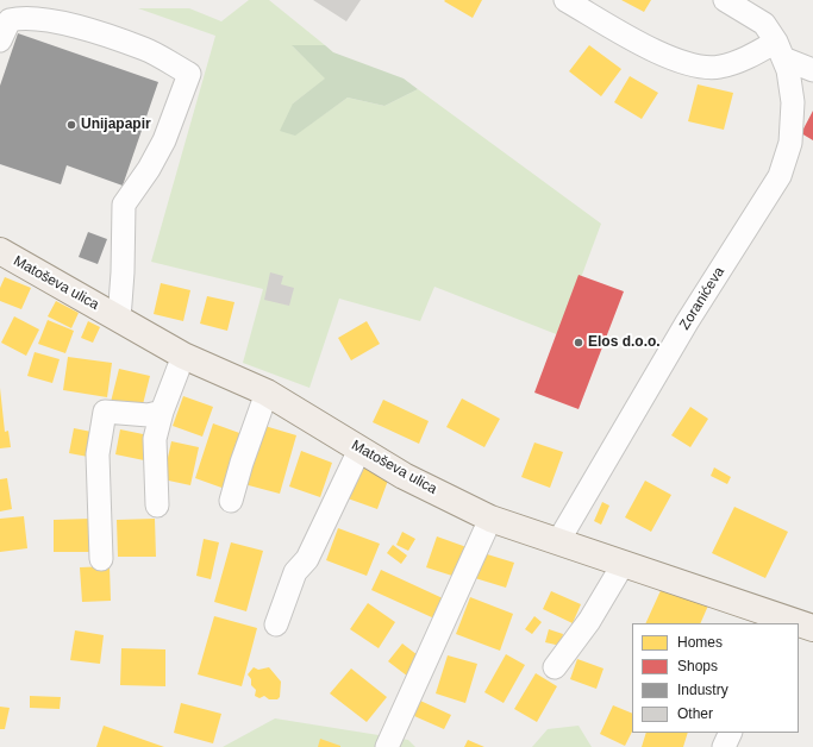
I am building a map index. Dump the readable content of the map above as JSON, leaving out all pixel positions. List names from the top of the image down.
{
  "streets": {
    "main road": ["Matoševa ulica"],
    "street": ["Zoranićeva"]
  },
  "crossings": [
    ["Matoševa ulica", "Zoranićeva"]
  ],
  "places": ["Unijapapir", "Elos d.o.o."],
  "legend": [
    "Homes",
    "Shops",
    "Industry",
    "Other"
  ]
}
